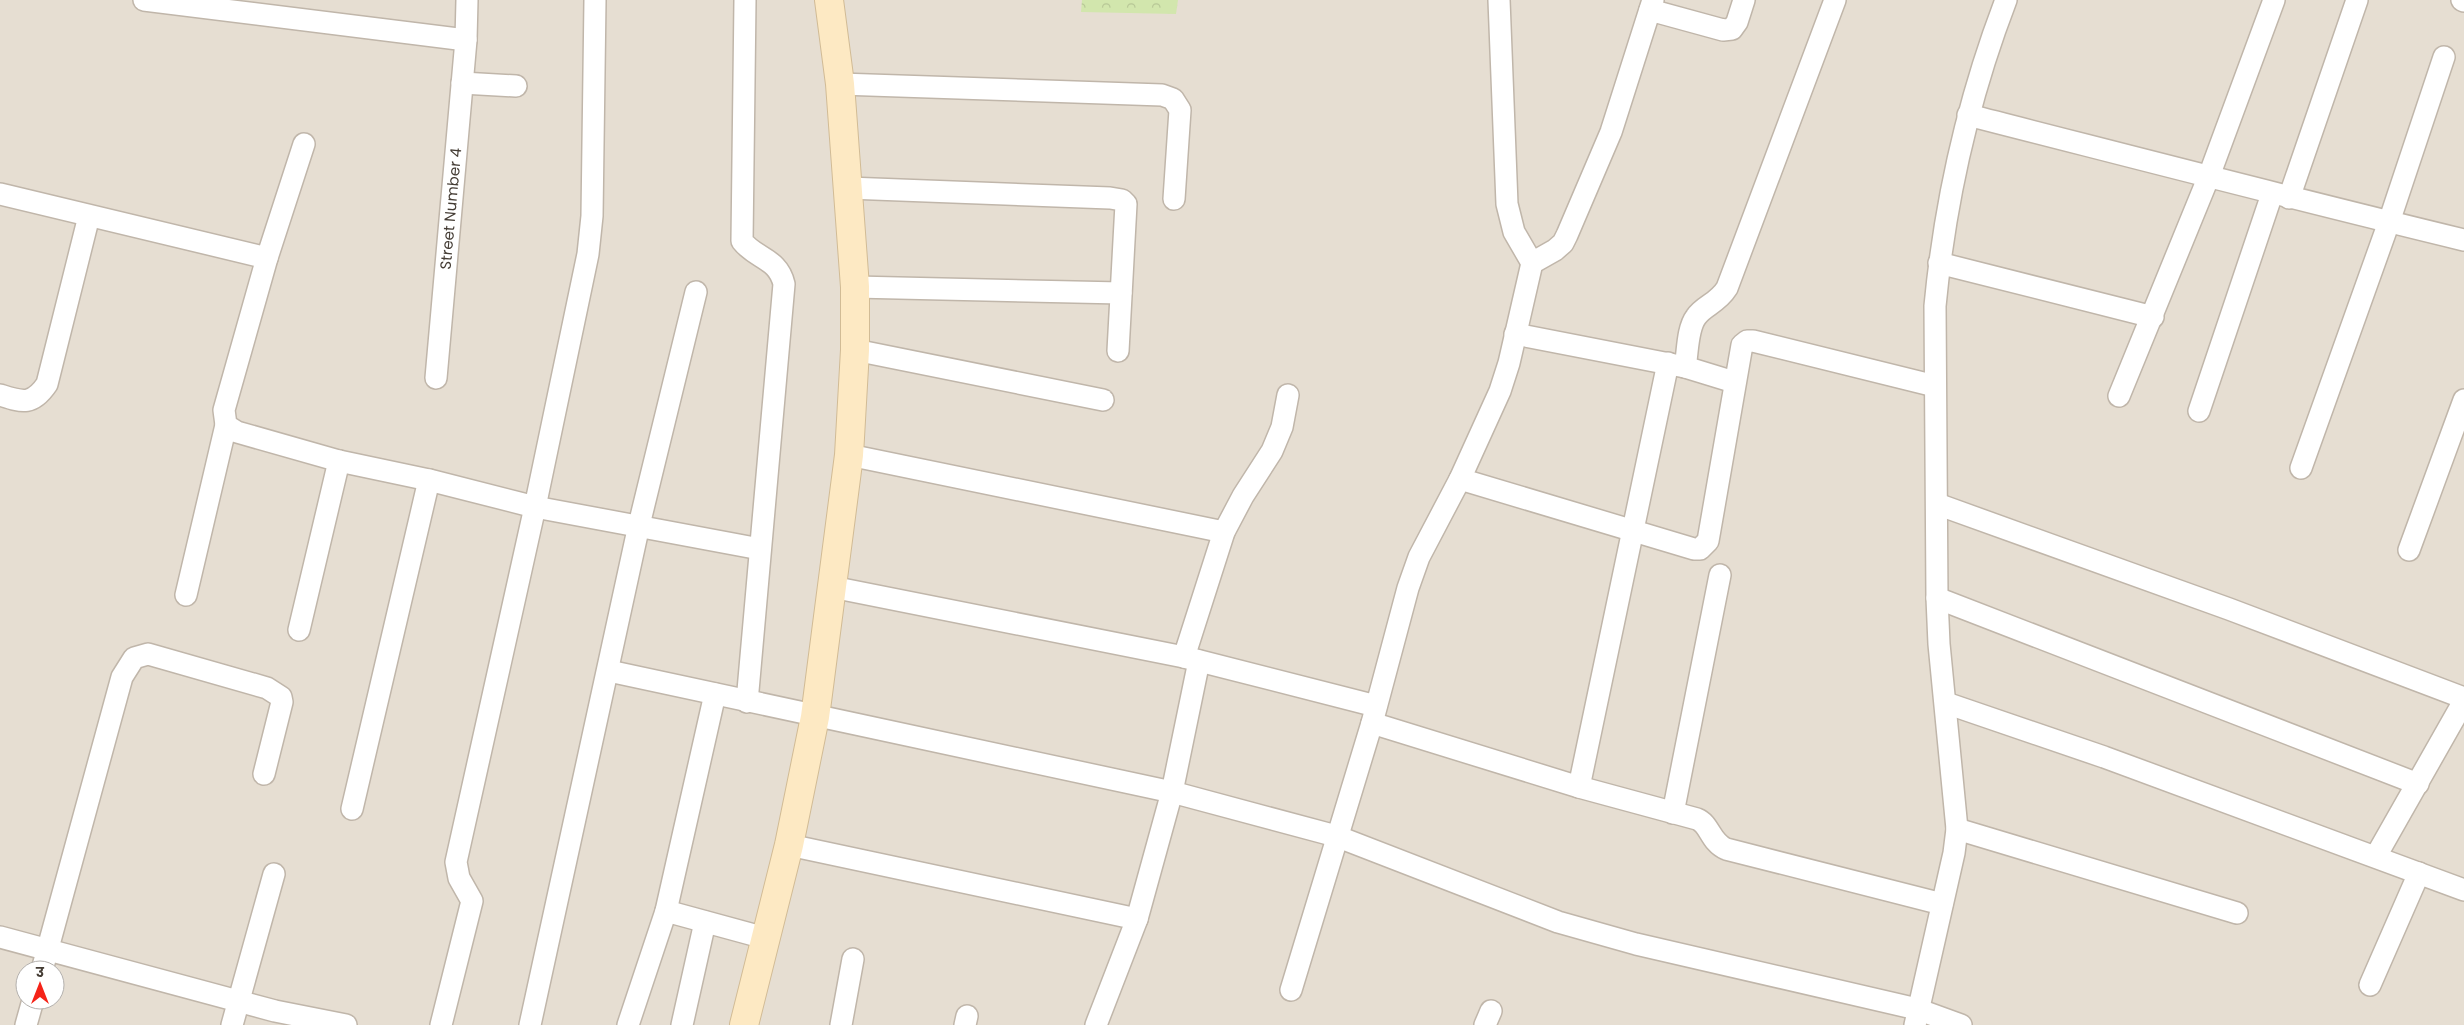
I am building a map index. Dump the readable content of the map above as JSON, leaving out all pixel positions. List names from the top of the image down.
{
  "streets": {
    "street": ["Street Number 4"]
  },
  "north": "top"
}
